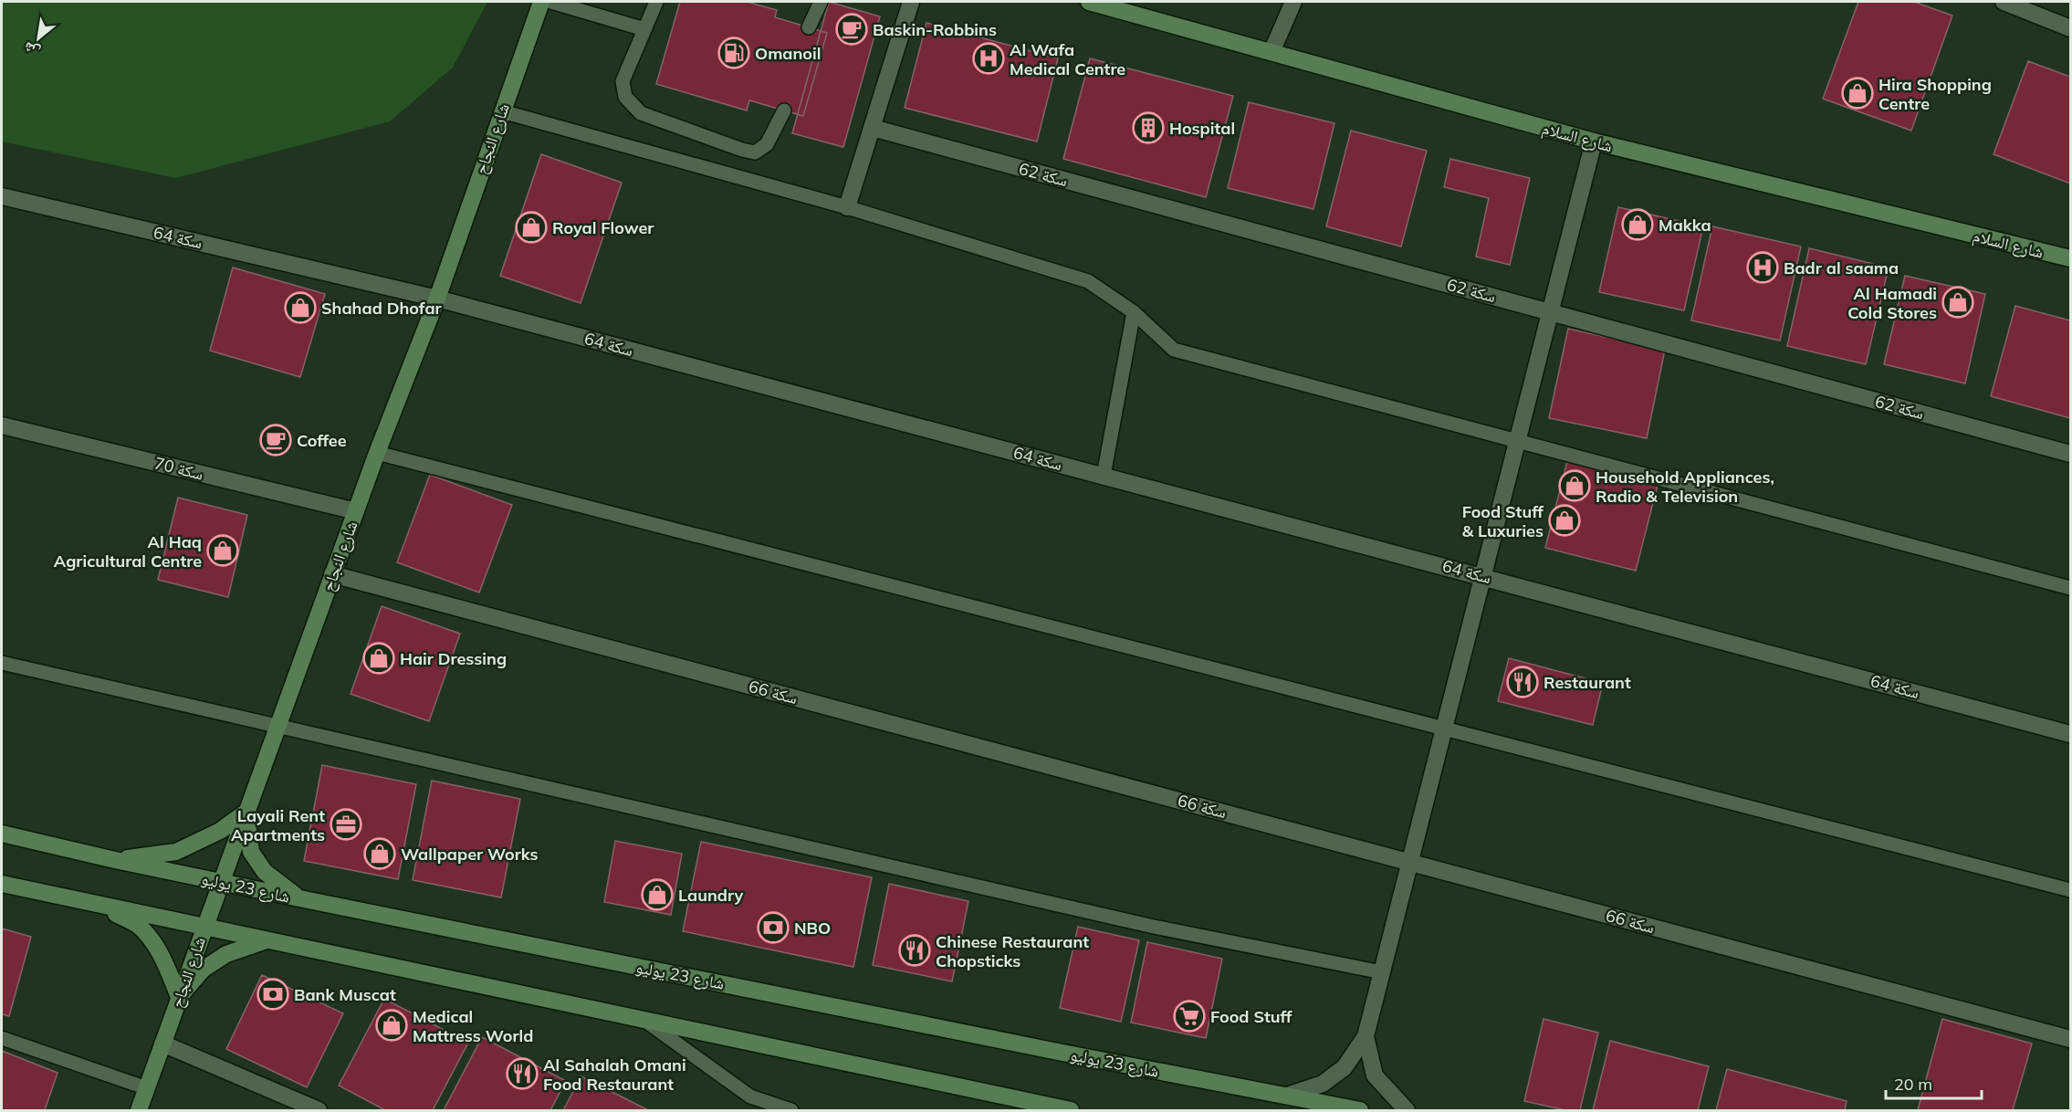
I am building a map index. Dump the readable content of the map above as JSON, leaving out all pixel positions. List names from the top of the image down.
{
  "streets": {
    "main road": ["شارع السلام", "شارع النجاح", "شارع 23 يوليو"],
    "street": [
      "سكة 62",
      "سكة 64",
      "سكة 70",
      "سكة 66"
    ]
  },
  "crossings": [
    ["شارع النجاح", "سكة 64"],
    ["شارع النجاح", "سكة 70"],
    ["شارع النجاح", "سكة 66"],
    ["شارع النجاح", "شارع 23 يوليو"]
  ],
  "places": {
    "cafe": ["Baskin-Robbins", "Coffee"],
    "fuel station": ["Omanoil"],
    "hospital": ["Al Wafa Medical Centre", "Badr al saama"],
    "shop": [
      "Hira Shopping Centre",
      "Makka",
      "Royal Flower",
      "Al Hamadi Cold Stores",
      "Shahad Dhofar",
      "Household Appliances, Radio & Television",
      "Food Stuff & Luxuries",
      "Al Haq Agricultural Centre",
      "Hair Dressing",
      "Wallpaper Works",
      "Laundry",
      "Medical Mattress World"
    ],
    "building": ["Hospital"],
    "restaurant": ["Restaurant", "Chinese Restaurant Chopsticks", "Al Sahalah Omani Food Restaurant"],
    "office": ["Layali Rent Apartments"],
    "bank": ["NBO", "Bank Muscat"],
    "supermarket": ["Food Stuff"]
  },
  "scale_bar": "20 m",
  "north": "bottom left"
}
